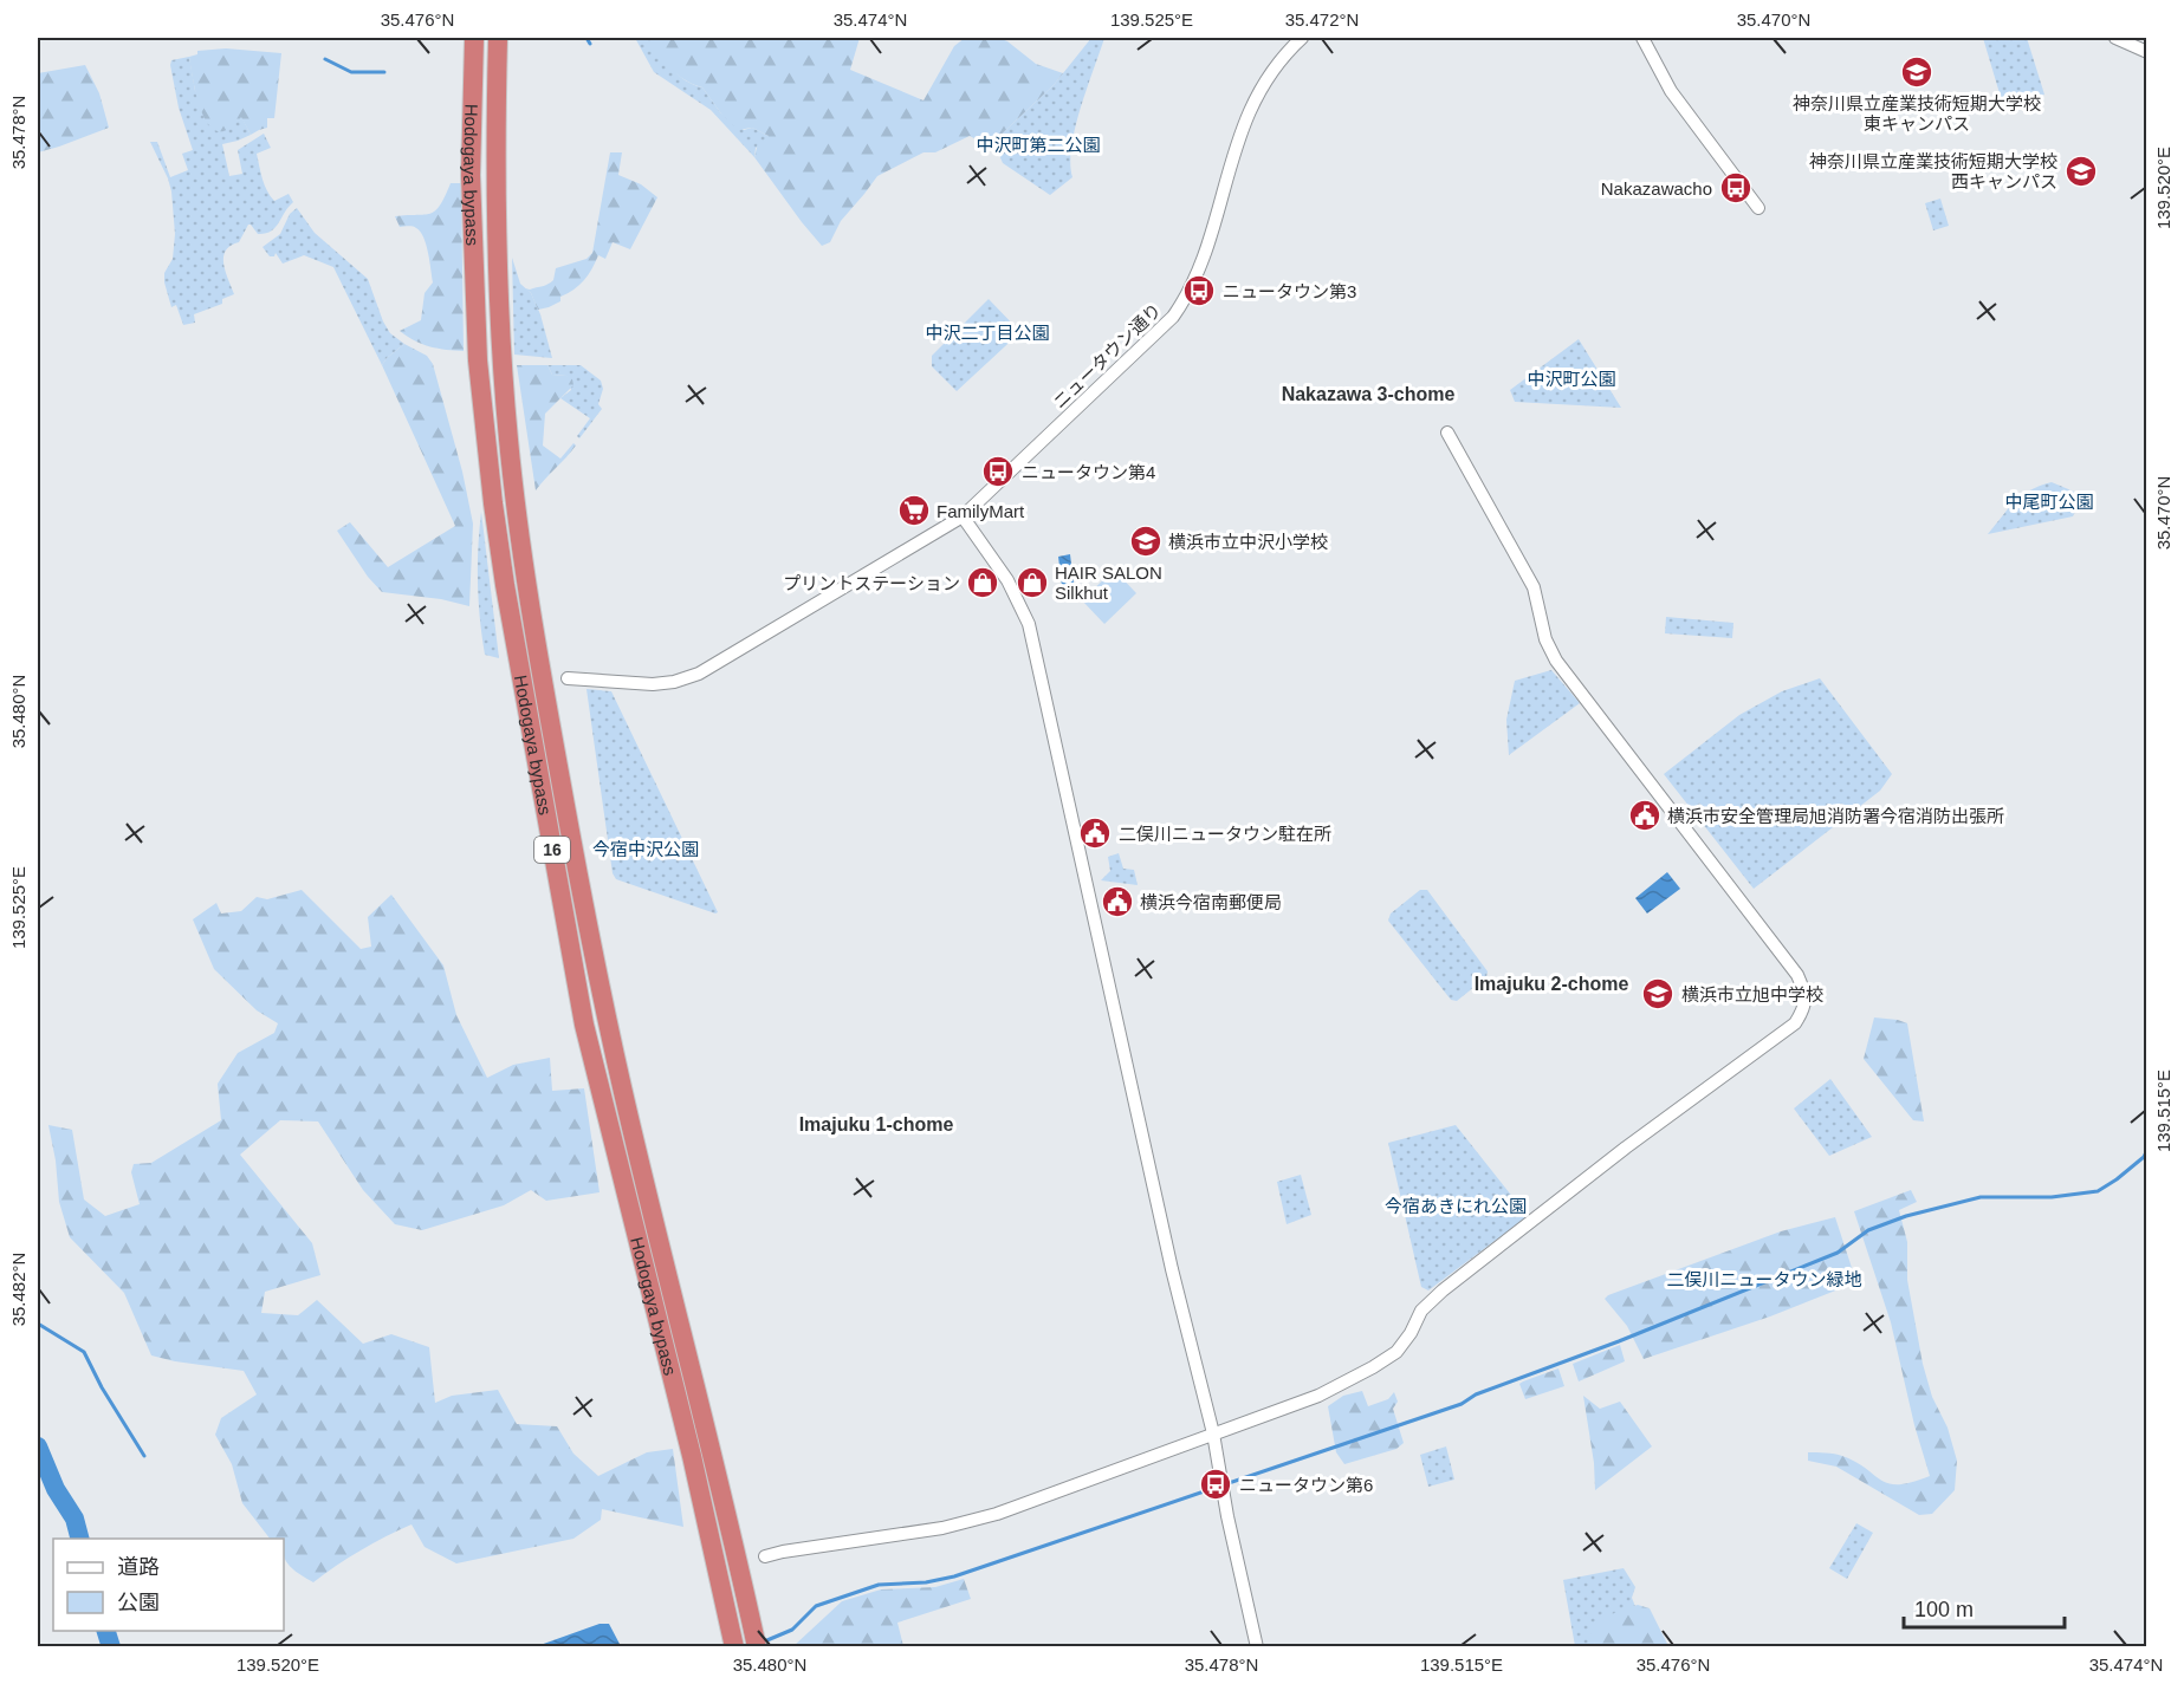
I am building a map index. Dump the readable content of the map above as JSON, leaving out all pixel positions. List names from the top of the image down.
{
  "streets": {
    "highway": ["Hodogaya bypass", "16"],
    "street": ["ニュータウン通り"]
  },
  "districts": ["Nakazawa 3-chome", "Imajuku 2-chome", "Imajuku 1-chome"],
  "parks": [
    "中沢町第二公園",
    "中沢二丁目公園",
    "中沢町公園",
    "中尾町公園",
    "今宿中沢公園",
    "今宿あきにれ公園",
    "二俣川ニュータウン緑地"
  ],
  "places": {
    "school or university": [
      "神奈川県立産業技術短期大学校 東キャンパス",
      "神奈川県立産業技術短期大学校 西キャンパス",
      "横浜市立中沢小学校",
      "横浜市立旭中学校"
    ],
    "bus stop": [
      "Nakazawacho",
      "ニュータウン第3",
      "ニュータウン第4",
      "ニュータウン第6"
    ],
    "supermarket": ["FamilyMart"],
    "shop": ["プリントステーション", "HAIR SALON Silkhut"],
    "public building": ["横浜市安全管理局旭消防署今宿消防出張所", "二俣川ニュータウン駐在所", "横浜今宿南郵便局"]
  },
  "legend": ["道路", "公園"],
  "scale_bar": "100 m",
  "coordinates": [
    "35.476°N",
    "35.474°N",
    "139.525°E",
    "35.472°N",
    "35.470°N",
    "35.478°N",
    "139.520°E",
    "35.480°N",
    "139.515°E",
    "35.482°N"
  ]
}
